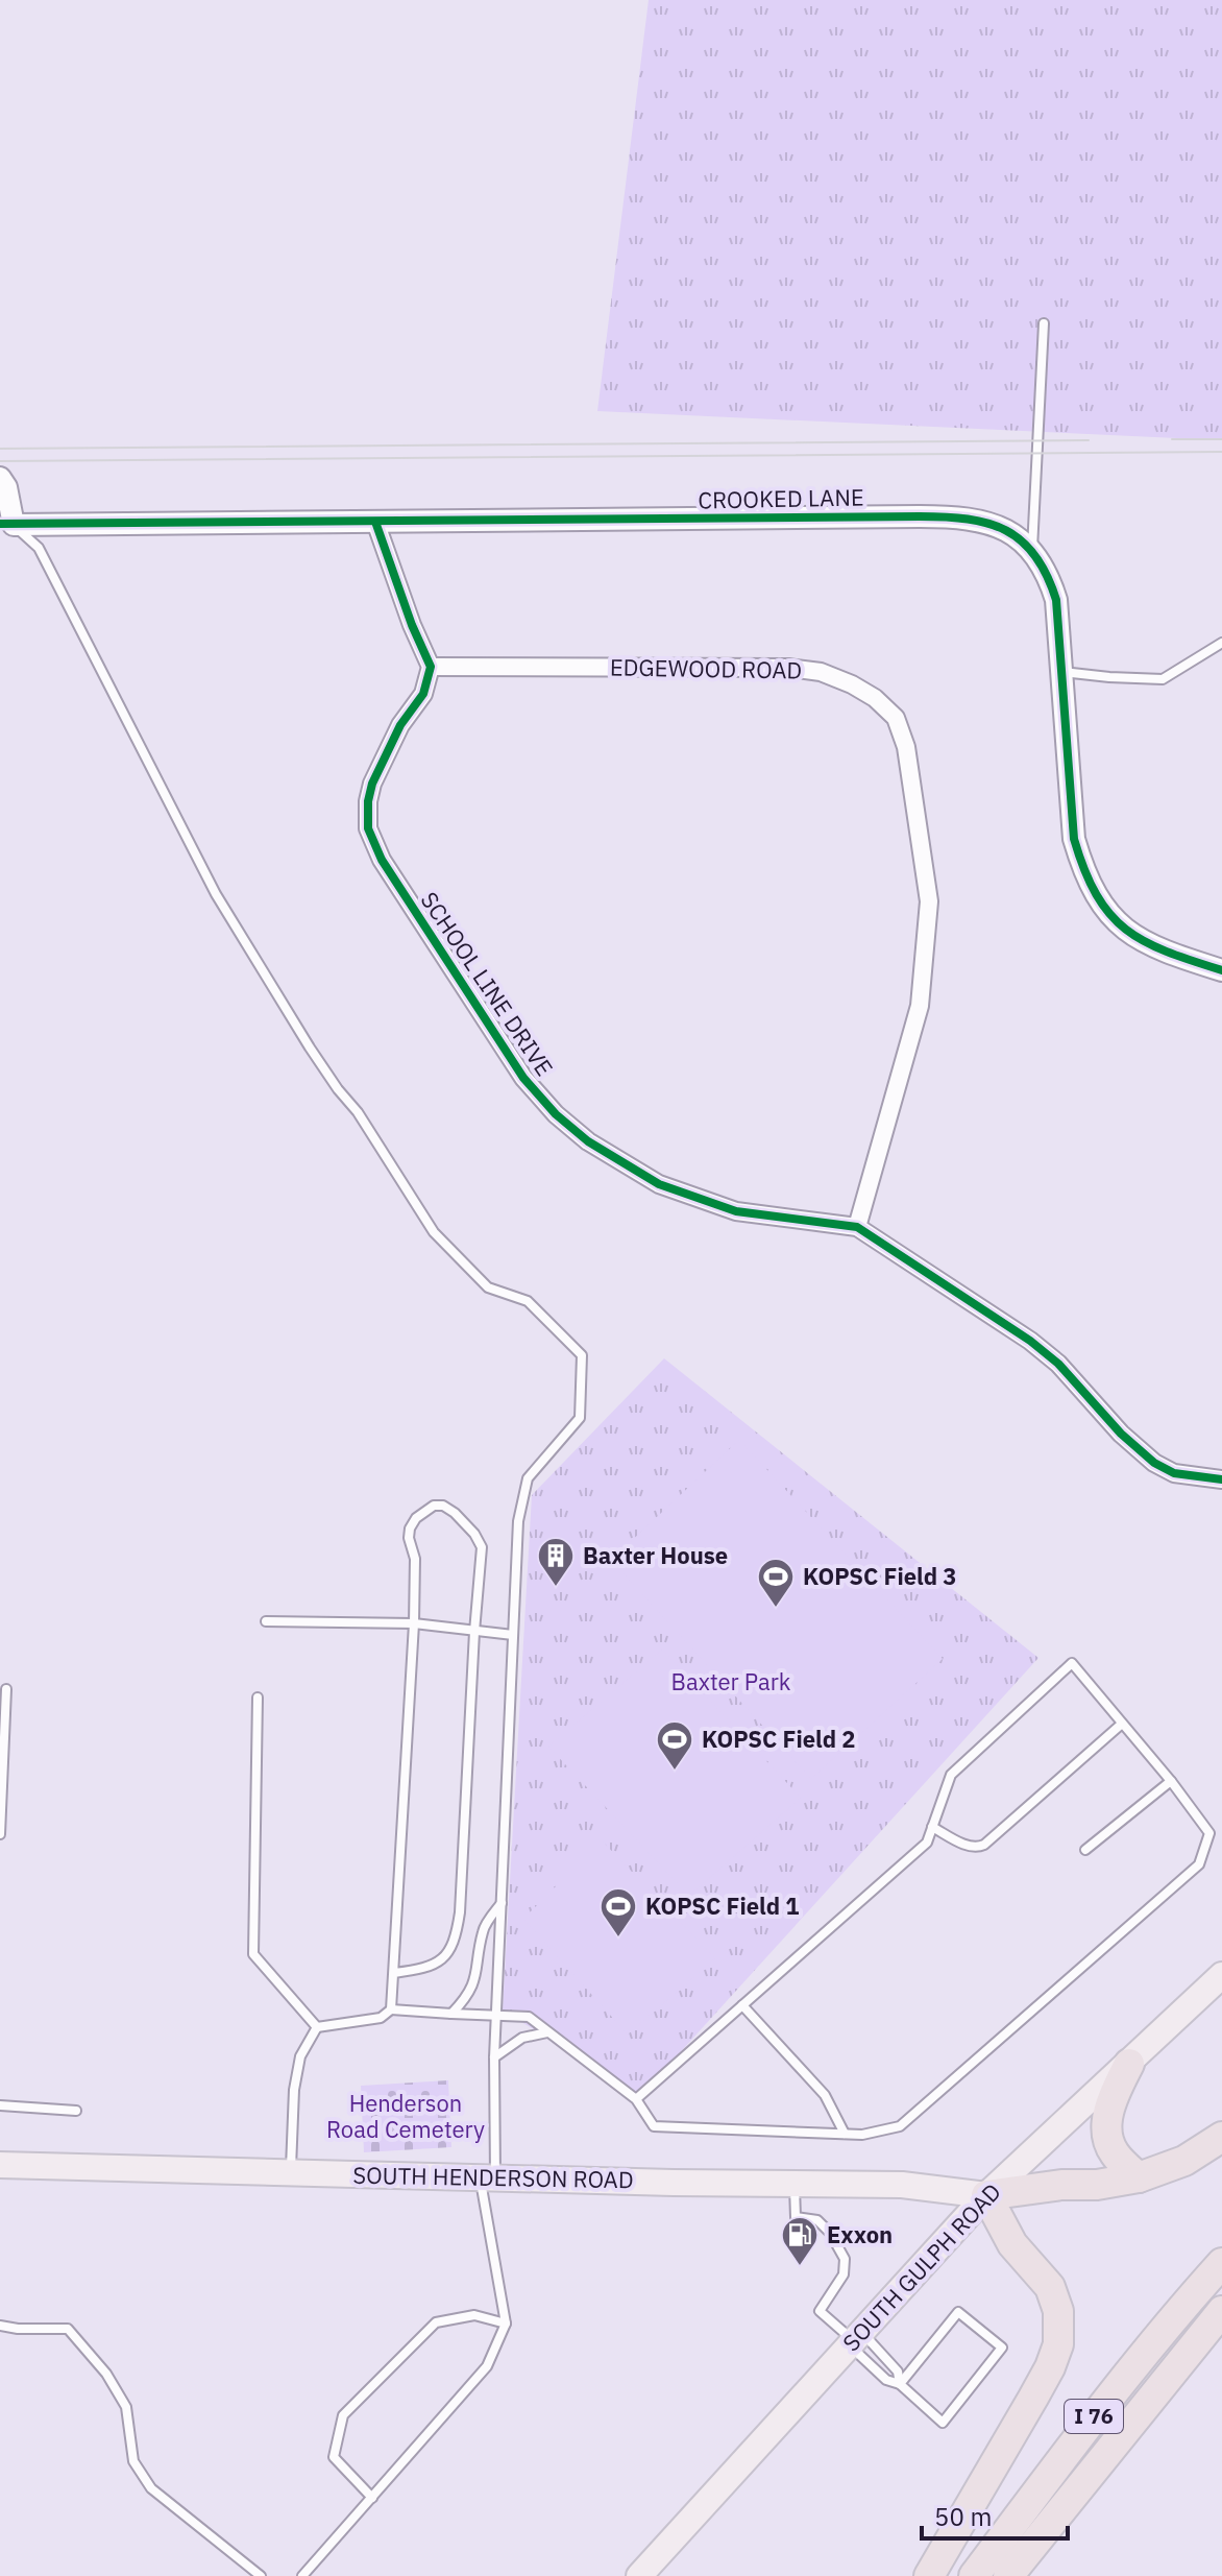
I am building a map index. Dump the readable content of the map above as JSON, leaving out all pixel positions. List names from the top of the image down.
{
  "streets": {
    "highway": ["I 76"],
    "main road": ["SOUTH HENDERSON ROAD", "SOUTH GULPH ROAD"],
    "street": ["CROOKED LANE", "EDGEWOOD ROAD", "SCHOOL LINE DRIVE"]
  },
  "crossings": [
    ["EDGEWOOD ROAD", "SCHOOL LINE DRIVE"],
    ["SOUTH HENDERSON ROAD", "SOUTH GULPH ROAD"]
  ],
  "parks": ["Baxter Park", "Henderson Road Cemetery"],
  "places": {
    "building": ["Baxter House"],
    "sports": ["KOPSC Field 3", "KOPSC Field 2", "KOPSC Field 1"],
    "fuel station": ["Exxon"]
  },
  "scale_bar": "50 m"
}
